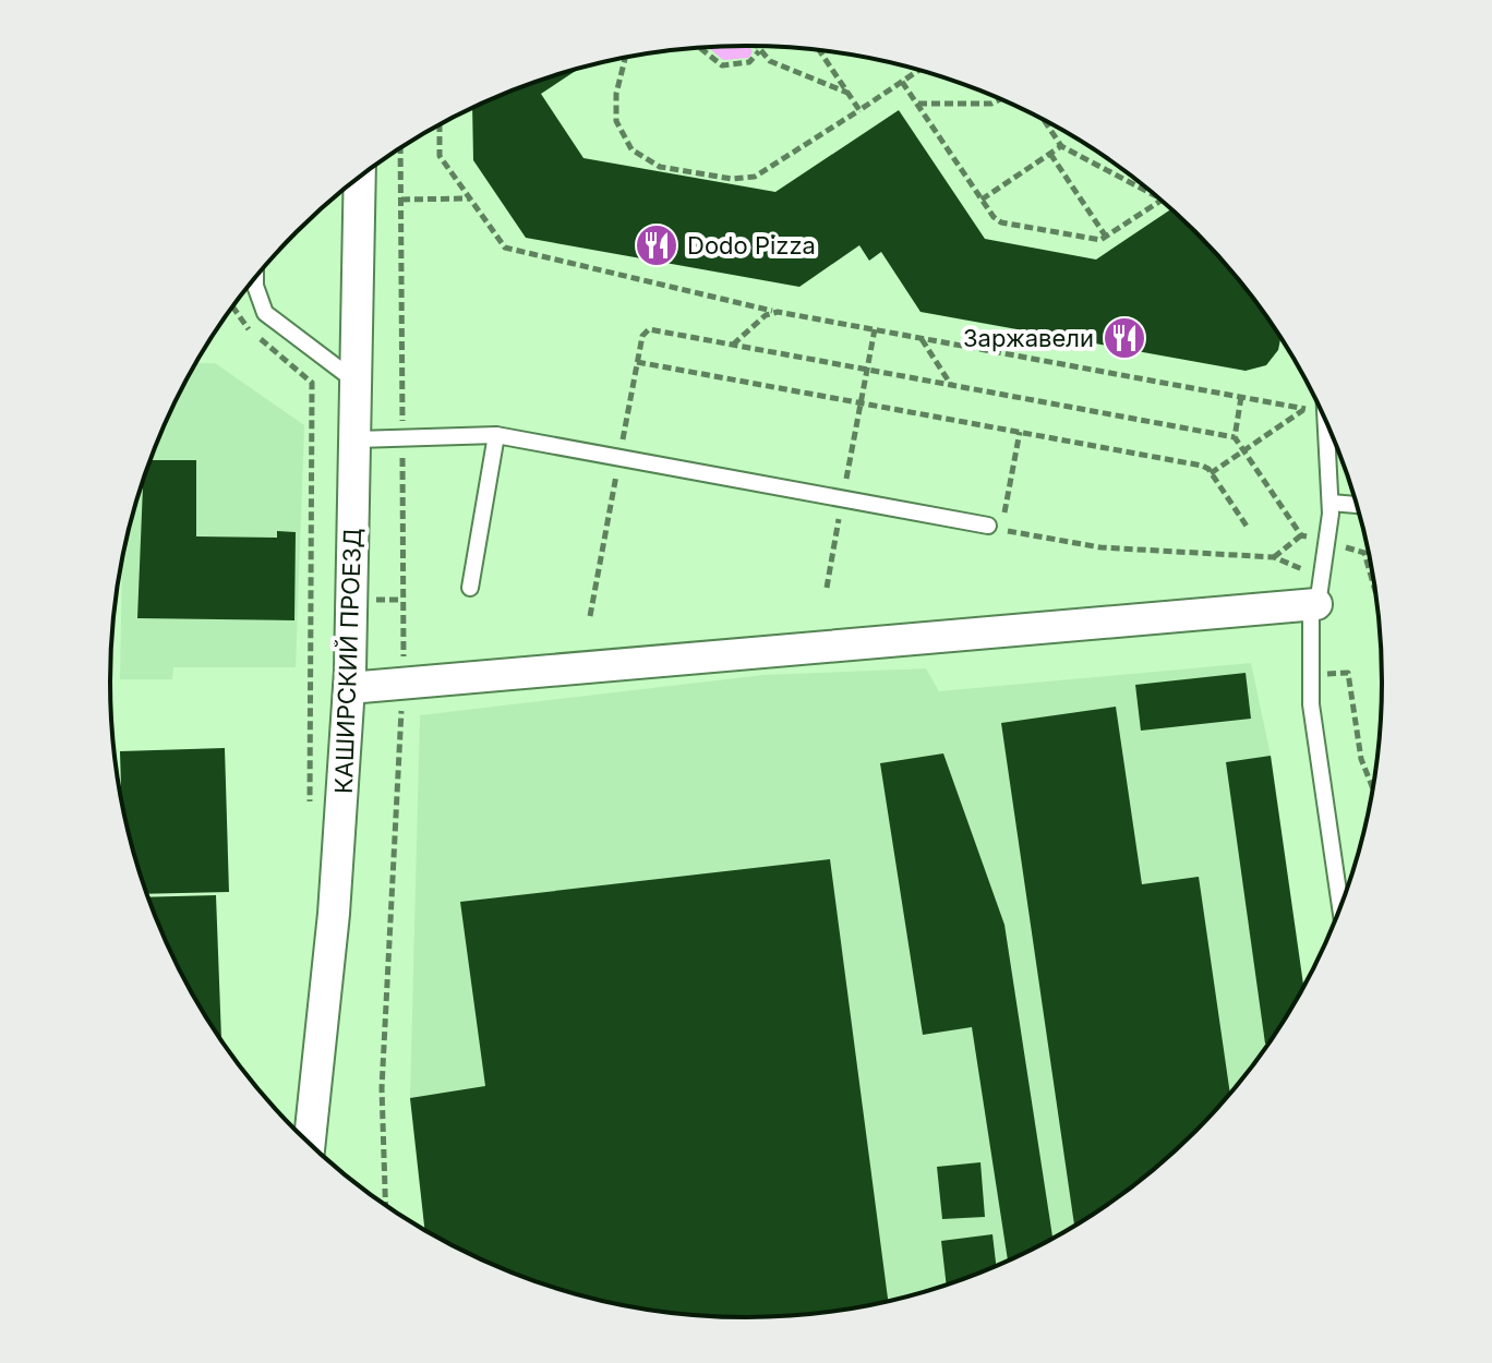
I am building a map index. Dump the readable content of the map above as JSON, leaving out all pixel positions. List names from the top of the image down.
{
  "streets": {
    "street": ["КАШИРСКИЙ ПРОЕЗД"]
  },
  "places": {
    "restaurant": ["Dodo Pizza", "Заржавели"]
  }
}
